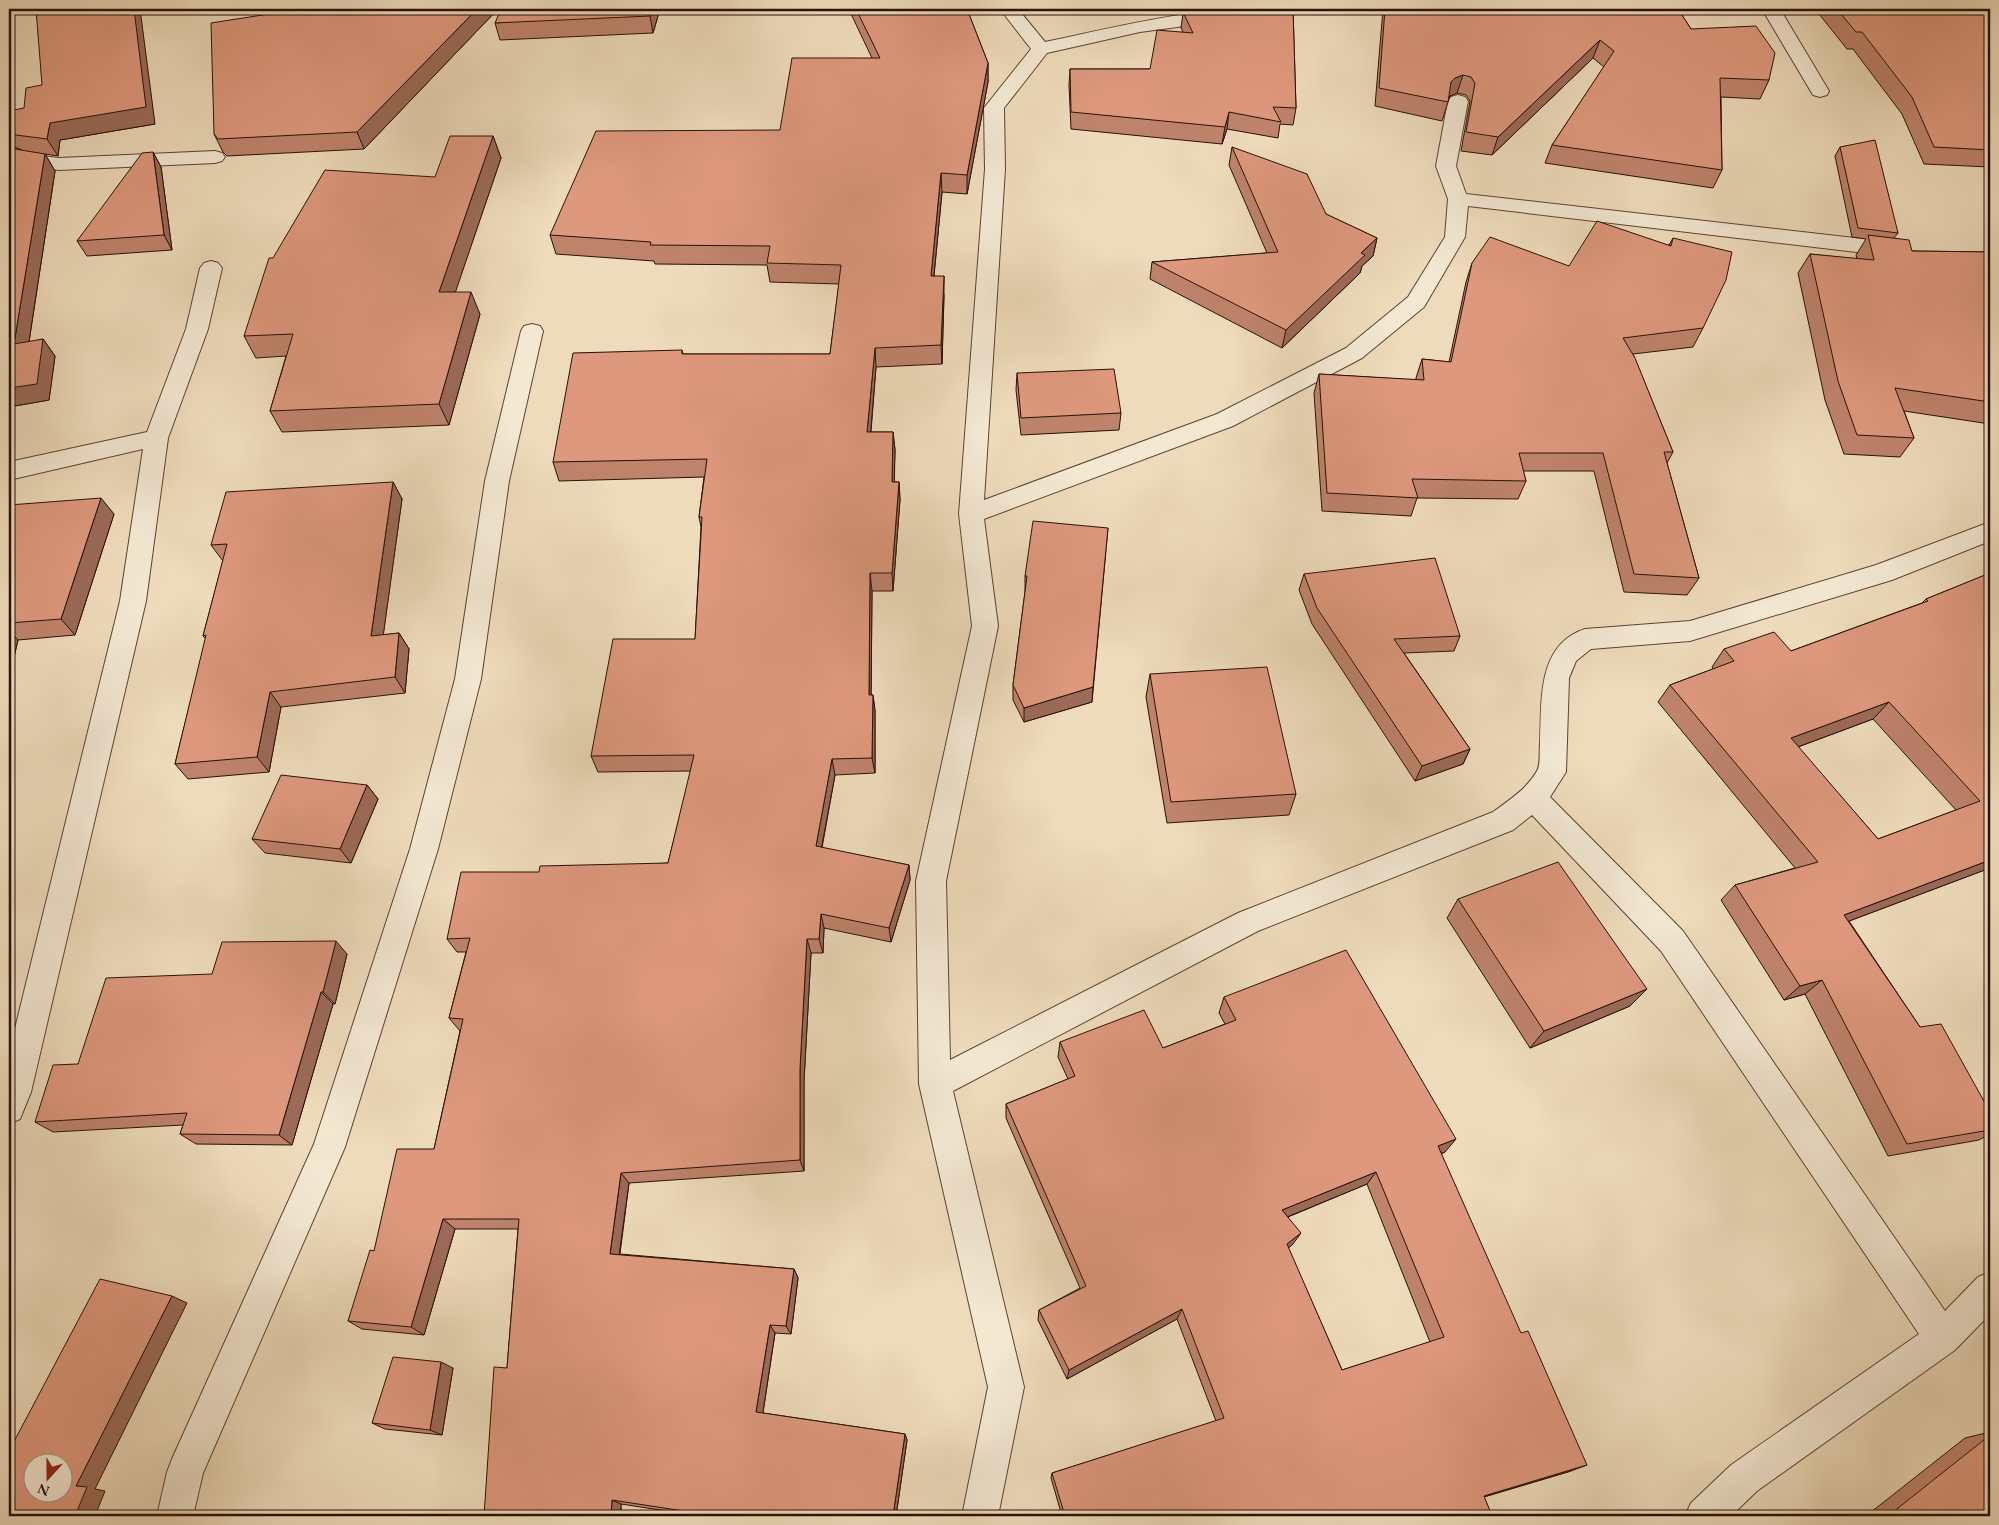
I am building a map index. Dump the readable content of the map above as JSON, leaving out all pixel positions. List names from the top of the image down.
{
  "north": "bottom"
}
